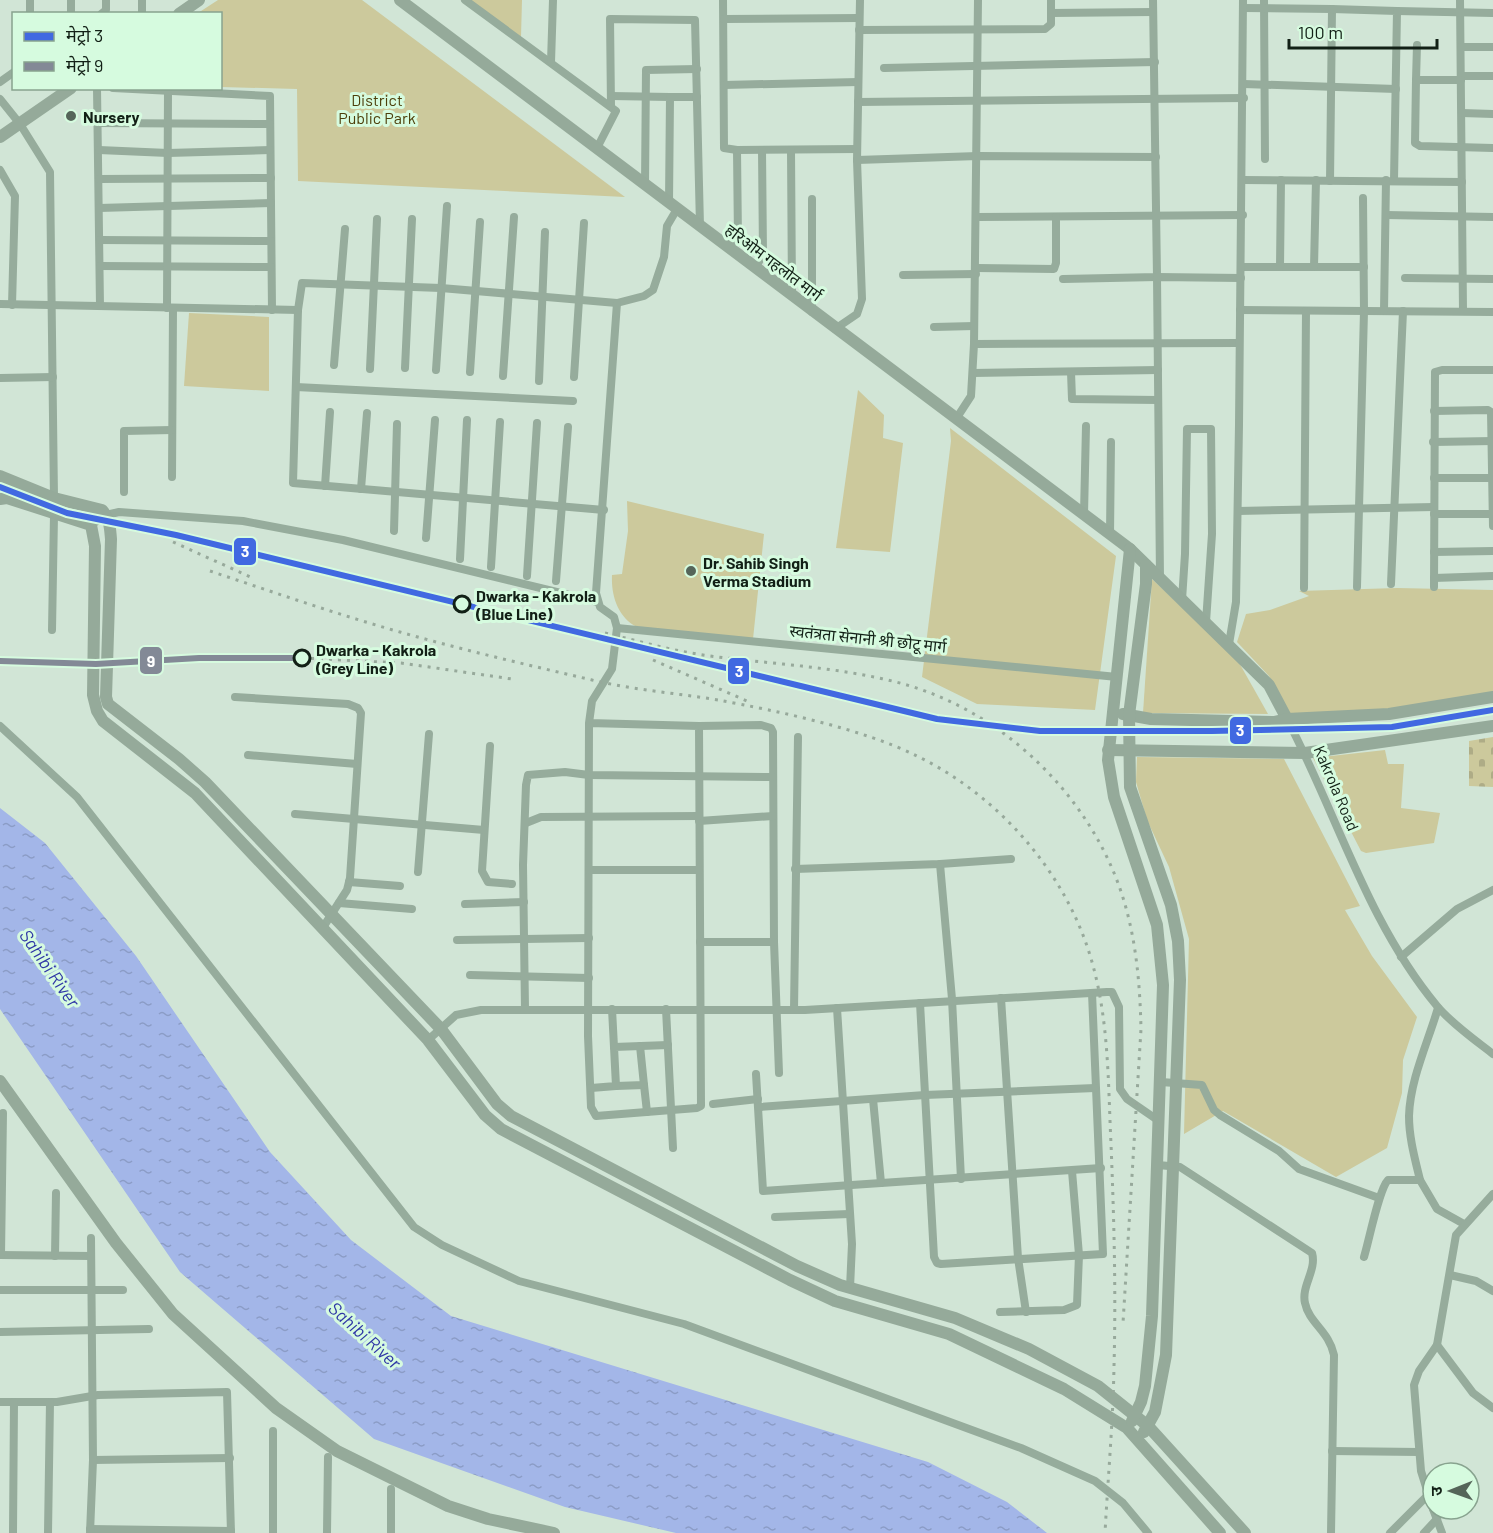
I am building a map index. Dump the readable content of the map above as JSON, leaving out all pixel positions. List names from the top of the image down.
{
  "streets": {
    "street": ["हरिओम गहलोत मार्ग", "स्वतंत्रता सेनानी श्री छोटू मार्ग", "Kakrola Road"]
  },
  "crossings": [
    ["हरिओम गहलोत मार्ग", "Kakrola Road"]
  ],
  "water": ["Sahibi River"],
  "parks": ["District Public Park"],
  "places": [
    "Nursery",
    "Dr. Sahib Singh Verma Stadium",
    "Dwarka - Kakrola (Blue Line)",
    "Dwarka - Kakrola (Grey Line)"
  ],
  "lines": ["metro line 3", "metro line 9"],
  "legend": ["मेट्रो 3", "मेट्रो 9"],
  "scale_bar": "100 m",
  "north": "left"
}
